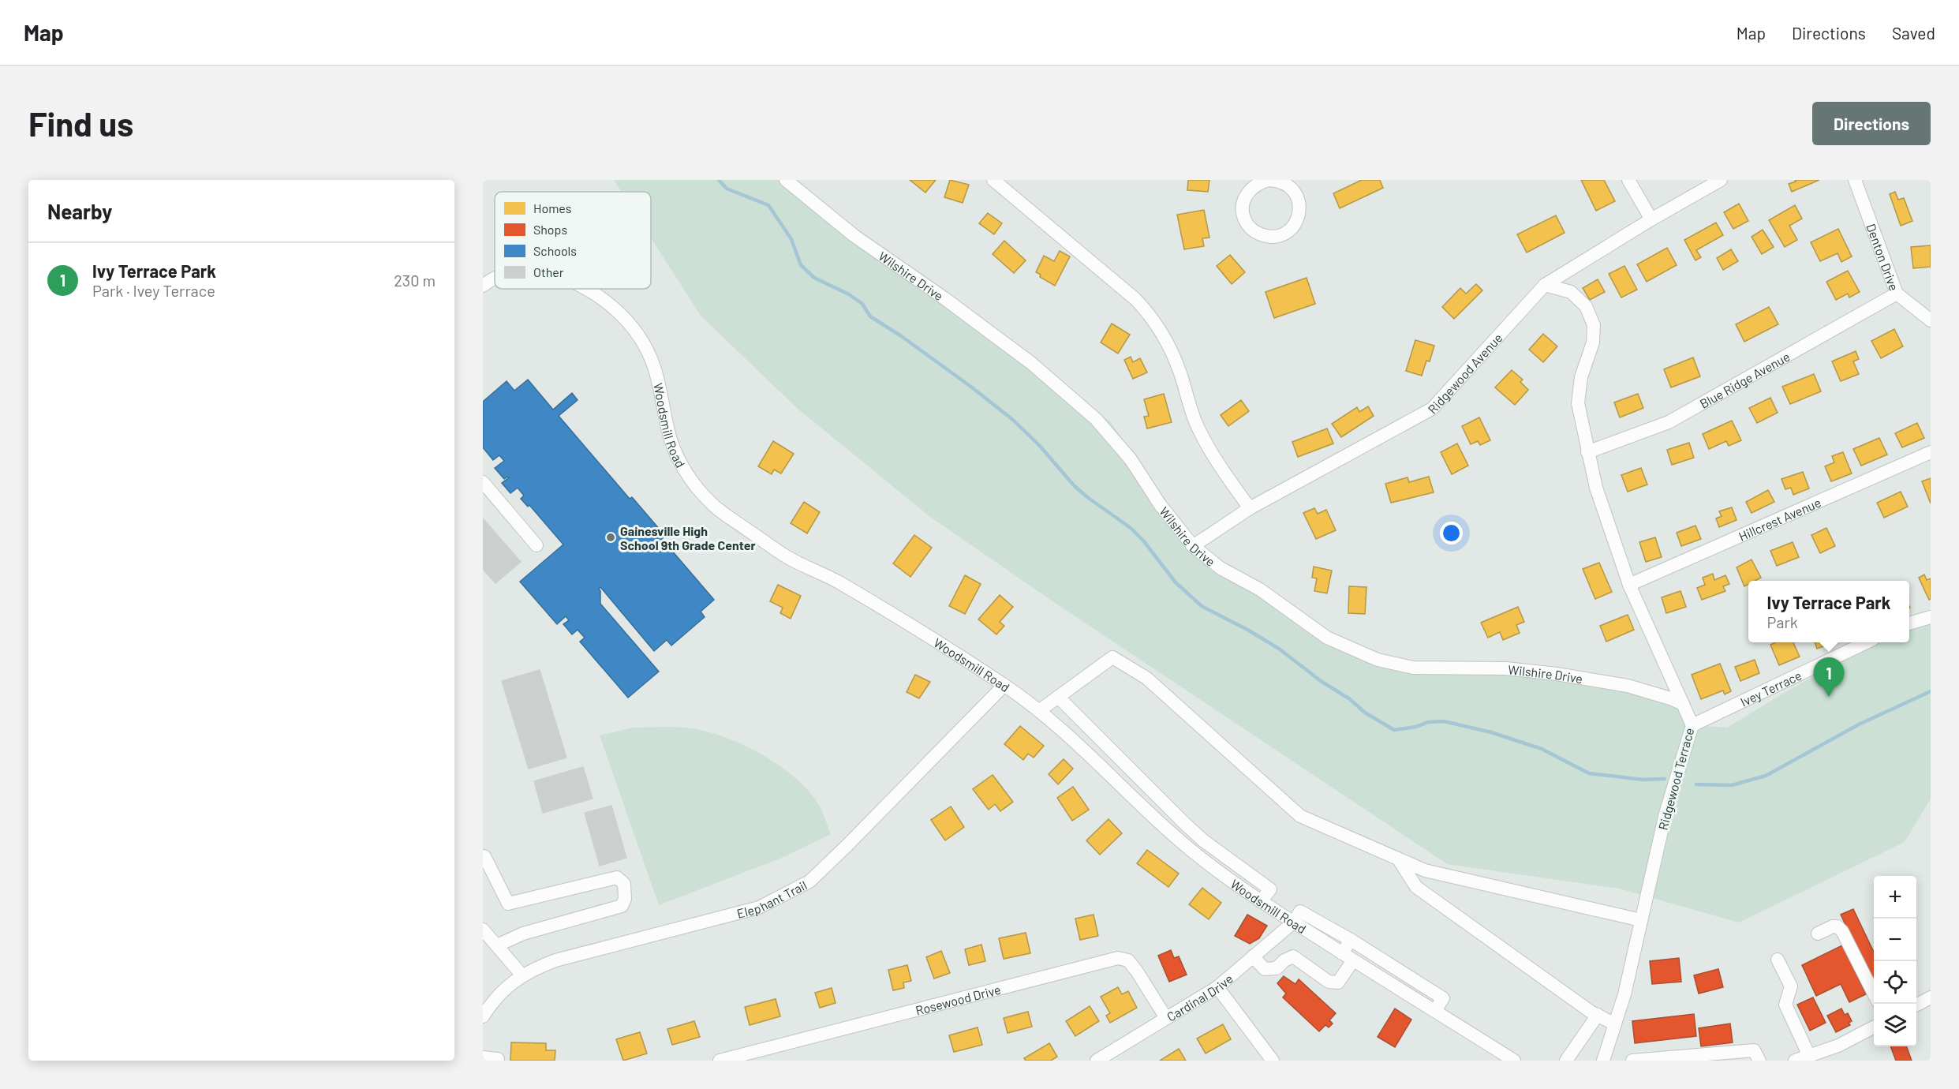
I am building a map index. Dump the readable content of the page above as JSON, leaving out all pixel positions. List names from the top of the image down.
{
  "streets": {
    "street": [
      "Denton Drive",
      "Wilshire Drive",
      "Ridgewood Avenue",
      "Blue Ridge Avenue",
      "Woodsmill Road",
      "Hillcrest Avenue",
      "Ivey Terrace",
      "Ridgewood Terrace",
      "Elephant Trail",
      "Cardinal Drive",
      "Rosewood Drive"
    ]
  },
  "crossings": [
    ["Denton Drive", "Blue Ridge Avenue"],
    ["Wilshire Drive", "Ridgewood Avenue"],
    ["Wilshire Drive", "Ridgewood Terrace"],
    ["Ridgewood Avenue", "Ridgewood Terrace"],
    ["Blue Ridge Avenue", "Ridgewood Terrace"],
    ["Woodsmill Road", "Elephant Trail"],
    ["Woodsmill Road", "Cardinal Drive"],
    ["Hillcrest Avenue", "Ridgewood Terrace"],
    ["Ivey Terrace", "Ridgewood Terrace"],
    ["Cardinal Drive", "Rosewood Drive"]
  ],
  "places": ["Gainesville High School 9th Grade Center"],
  "legend": [
    "Homes",
    "Shops",
    "Schools",
    "Other"
  ],
  "page": {
    "header": "Map",
    "nav": ["Map", "Directions", "Saved"],
    "buttons": "Directions",
    "title": "Find us",
    "heading": "Nearby",
    "list": [
      {
        "mark": "1",
        "name": "Ivy Terrace Park",
        "note": "Park · Ivey Terrace",
        "value": "230 m"
      }
    ],
    "popup": ["Ivy Terrace Park", "Park"],
    "pins": "1",
    "map_buttons": ["+", "−"]
  }
}
